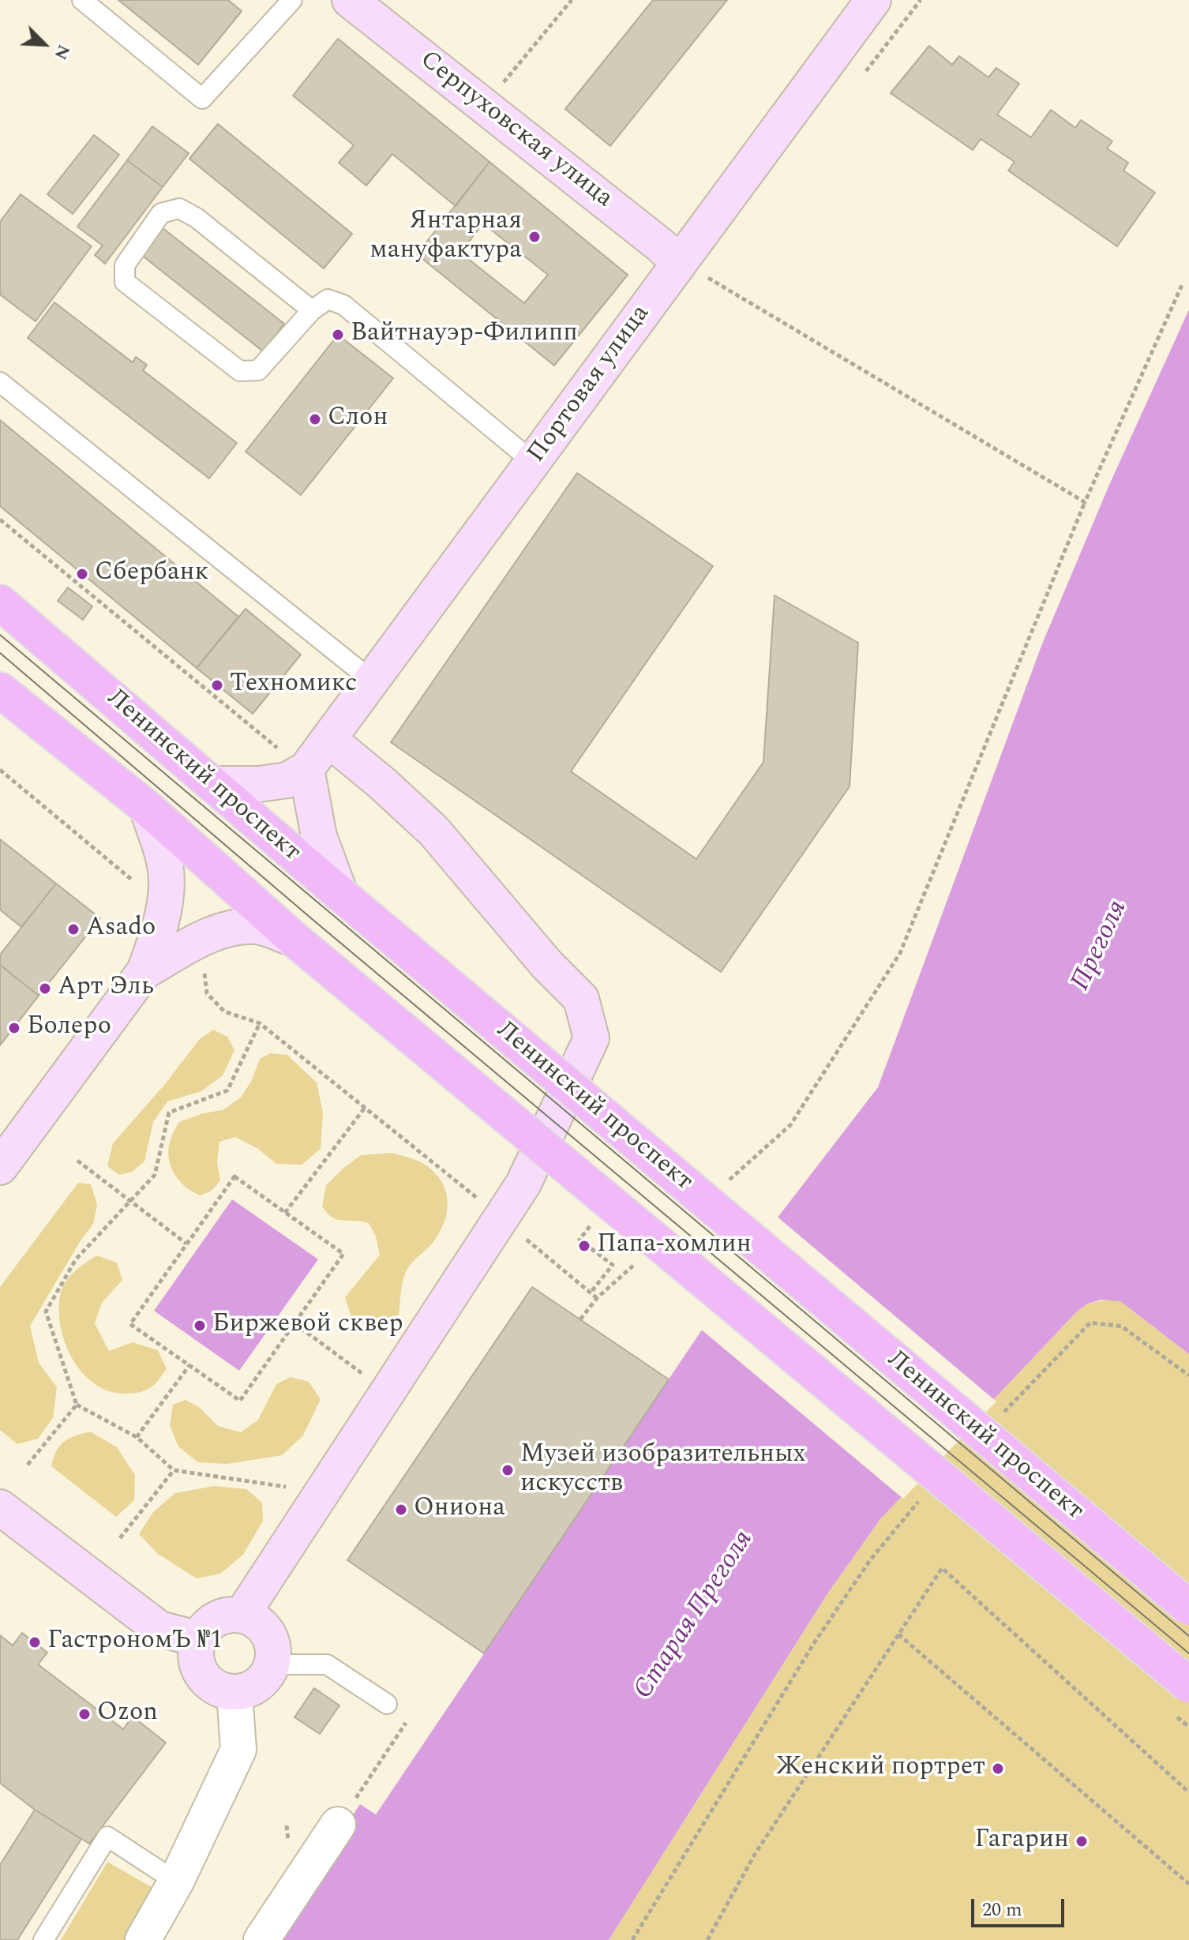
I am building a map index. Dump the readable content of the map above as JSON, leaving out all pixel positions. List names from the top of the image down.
{
  "streets": {
    "main road": ["Ленинский проспект"],
    "street": ["Серпуховская улица", "Портовая улица"]
  },
  "crossings": [
    ["Серпуховская улица", "Портовая улица"]
  ],
  "water": ["Преголя", "Старая Преголя"],
  "places": [
    "Янтарная мануфактура",
    "Вайтнауэр-Филипп",
    "Слон",
    "Сбербанк",
    "Техномикс",
    "Asado",
    "Арт Эль",
    "Болеро",
    "Папа-хомлин",
    "Биржевой сквер",
    "Музей изобразительных искусств",
    "Ониона",
    "ГастрономЪ №1",
    "Ozon",
    "Женский портрет",
    "Гагарин"
  ],
  "scale_bar": "20 m",
  "north": "bottom right"
}
